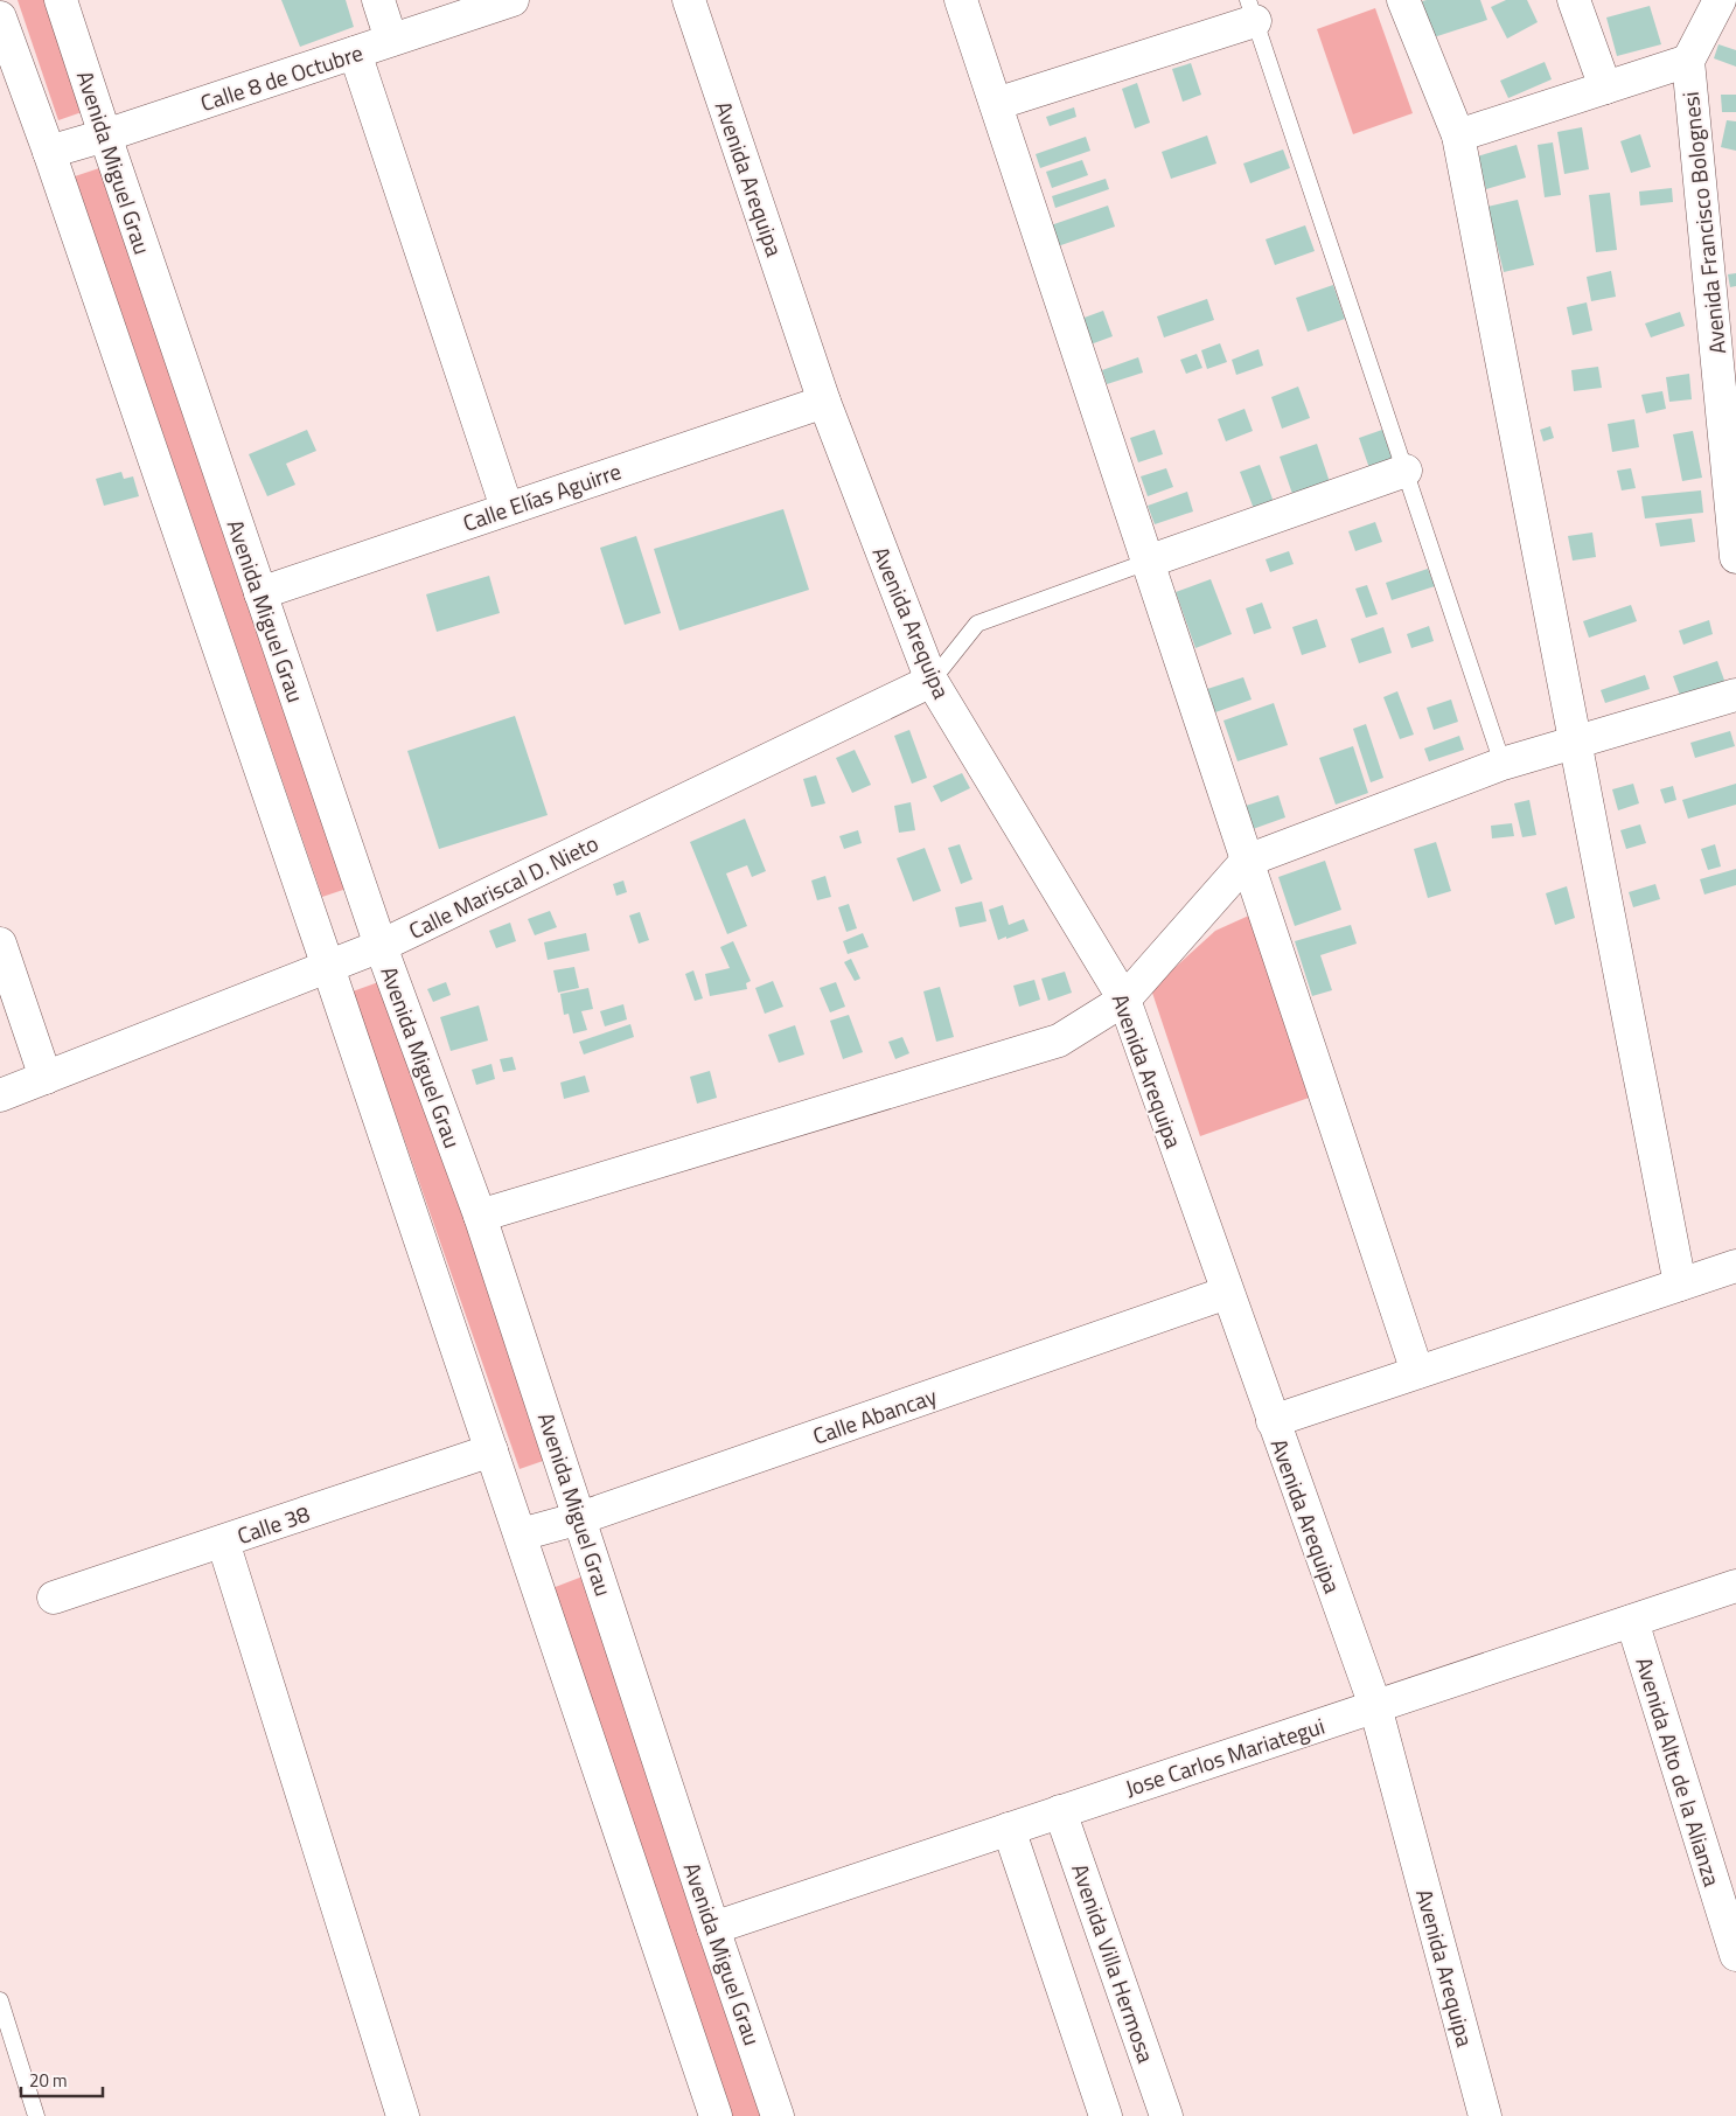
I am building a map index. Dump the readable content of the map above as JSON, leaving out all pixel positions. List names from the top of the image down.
{
  "streets": {
    "street": [
      "Calle 8 de Octubre",
      "Avenida Miguel Grau",
      "Avenida Arequipa",
      "Avenida Francisco Bolognesi",
      "Calle Elías Aguirre",
      "Calle Mariscal D. Nieto",
      "Calle Abancay",
      "Calle 38",
      "Jose Carlos Mariategui",
      "Avenida Alto de la Alianza",
      "Avenida Villa Hermosa"
    ]
  },
  "crossings": [
    ["Calle 8 de Octubre", "Avenida Miguel Grau"],
    ["Avenida Miguel Grau", "Calle Elías Aguirre"],
    ["Avenida Miguel Grau", "Calle Mariscal D. Nieto"],
    ["Avenida Miguel Grau", "Calle Abancay"],
    ["Avenida Miguel Grau", "Jose Carlos Mariategui"],
    ["Avenida Arequipa", "Calle Elías Aguirre"],
    ["Avenida Arequipa", "Calle Mariscal D. Nieto"],
    ["Avenida Arequipa", "Calle Abancay"],
    ["Avenida Arequipa", "Jose Carlos Mariategui"],
    ["Jose Carlos Mariategui", "Avenida Alto de la Alianza"],
    ["Jose Carlos Mariategui", "Avenida Villa Hermosa"]
  ],
  "scale_bar": "20 m"
}
